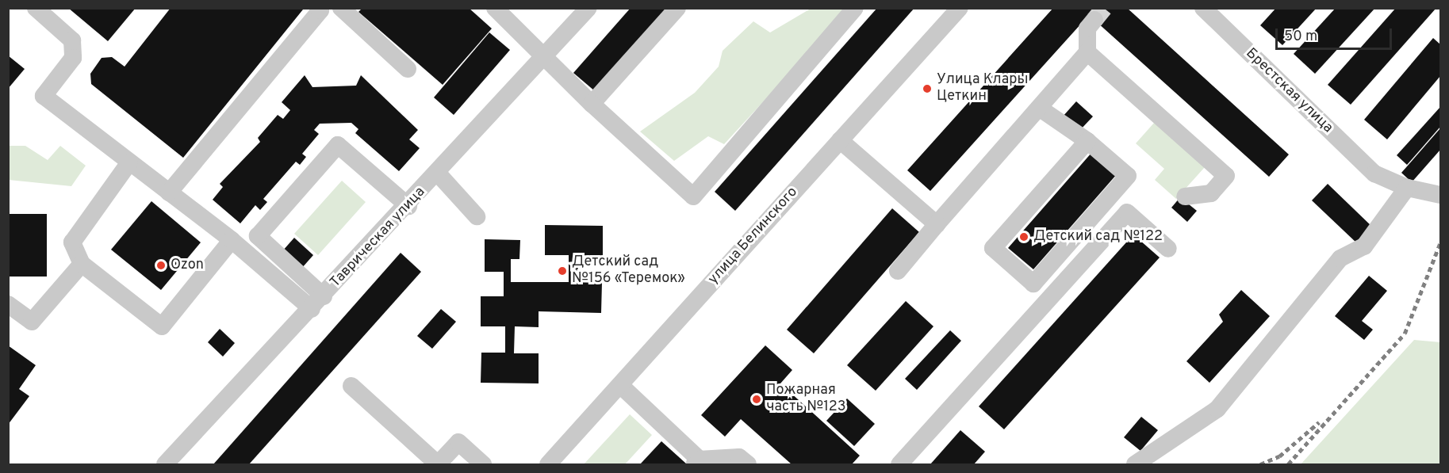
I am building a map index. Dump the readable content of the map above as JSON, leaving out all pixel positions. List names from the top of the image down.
{
  "streets": {
    "street": ["Брестская улица", "улица Белинского", "Таврическая улица"]
  },
  "places": [
    "Улица Клары Цеткин",
    "Детский сад №122",
    "Ozon",
    "Детский сад №156 «Теремок»",
    "Пожарная часть №123"
  ],
  "scale_bar": "50 m"
}
